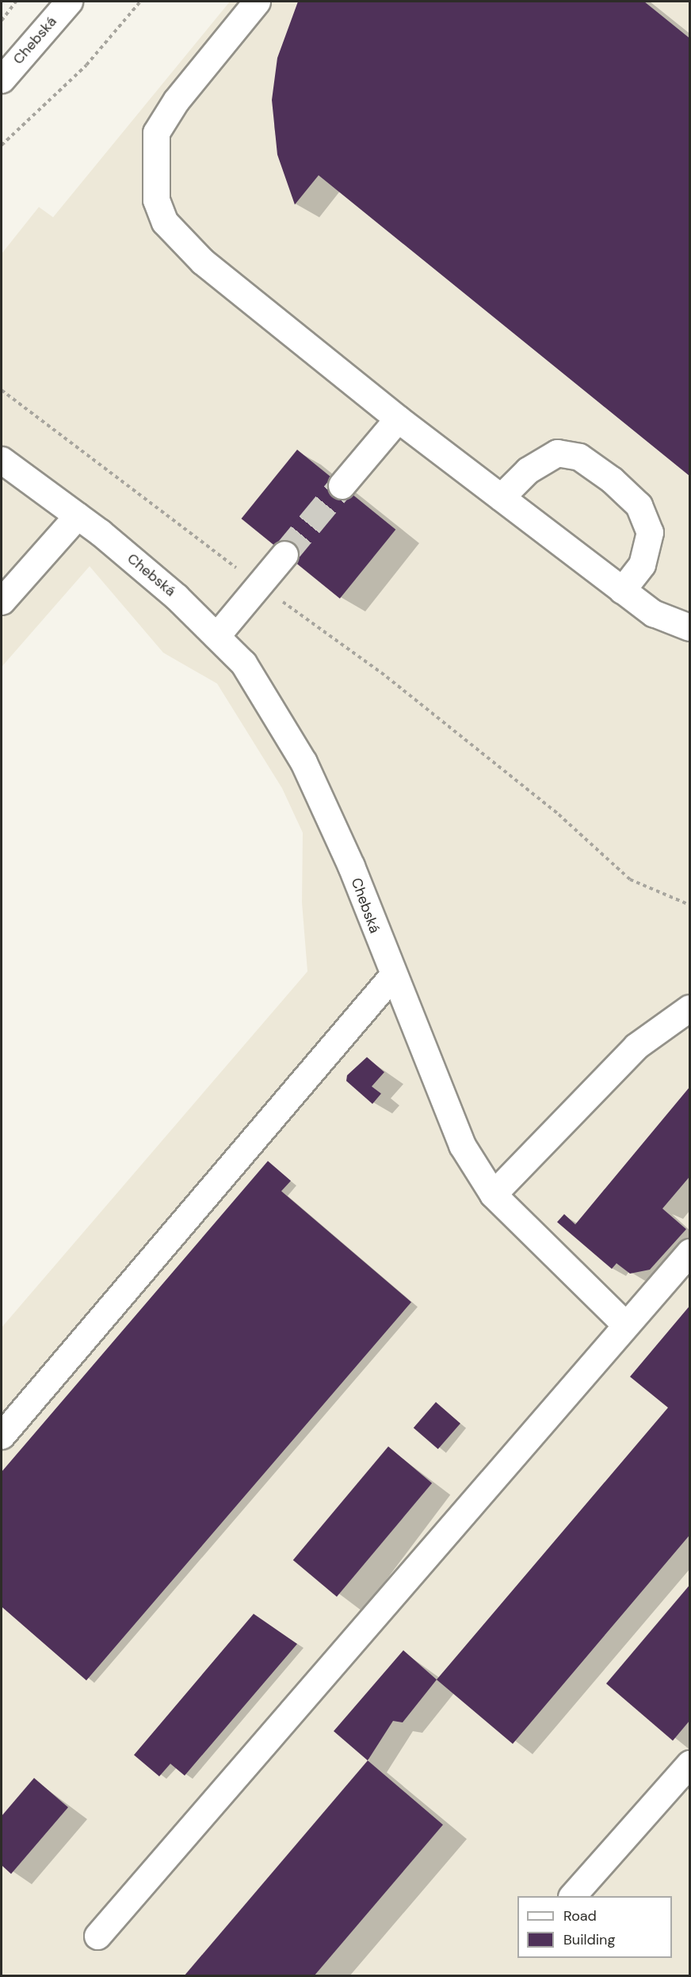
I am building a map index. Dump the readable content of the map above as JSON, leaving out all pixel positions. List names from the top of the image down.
{
  "streets": {
    "main road": ["Chebská"]
  },
  "legend": ["Road", "Building"]
}
